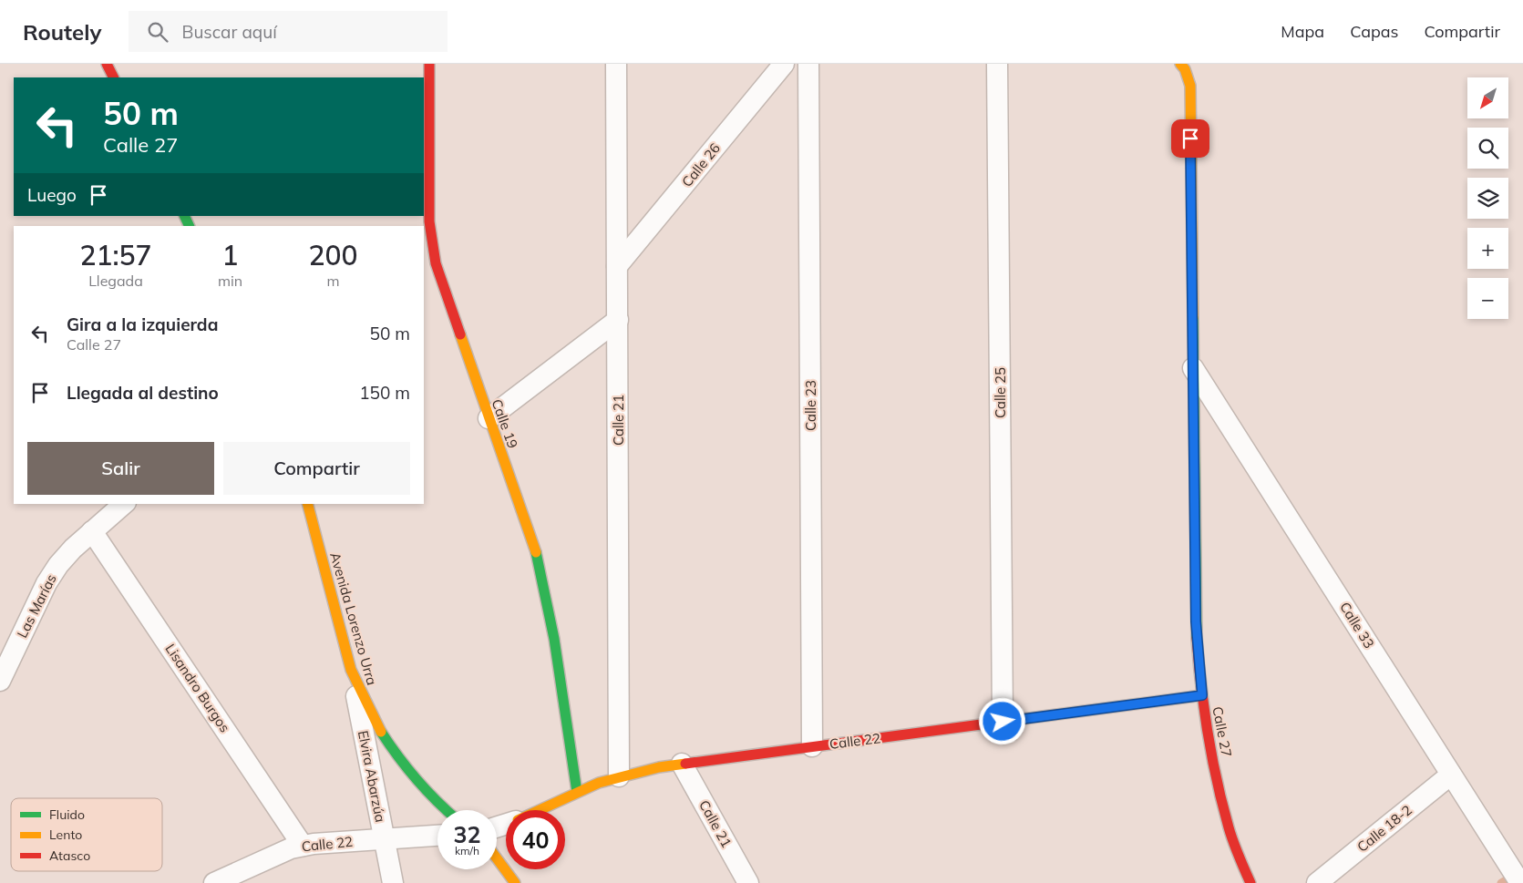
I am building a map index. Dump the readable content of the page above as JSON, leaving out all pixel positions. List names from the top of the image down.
{
  "streets": {
    "street": [
      "Calle 26",
      "Calle 25",
      "Calle 23",
      "Calle 21",
      "Calle 19",
      "Las Marías",
      "Avenida Lorenzo Urra",
      "Calle 33",
      "Lisandro Burgos",
      "Calle 27",
      "Calle 22",
      "Elvira Abarzúa",
      "Calle 18-2"
    ]
  },
  "crossings": [
    ["Calle 26", "Calle 21"],
    ["Calle 25", "Calle 22"],
    ["Calle 23", "Calle 22"],
    ["Calle 21", "Calle 22"],
    ["Calle 19", "Calle 22"],
    ["Las Marías", "Lisandro Burgos"],
    ["Avenida Lorenzo Urra", "Elvira Abarzúa"],
    ["Calle 33", "Calle 27"],
    ["Calle 33", "Calle 18-2"],
    ["Lisandro Burgos", "Calle 22"],
    ["Calle 27", "Calle 22"],
    ["Calle 22", "Elvira Abarzúa"]
  ],
  "legend": ["Fluido", "Lento", "Atasco"],
  "north": "bottom left",
  "page": {
    "header": "Routely",
    "search": "Buscar aquí",
    "nav": ["Mapa", "Capas", "Compartir"],
    "map_buttons": ["+", "−"],
    "turn": ["50 m", "Calle 27"],
    "then": "Luego",
    "eta": [
      "21:57",
      "Llegada",
      "1",
      "min",
      "200",
      "m"
    ],
    "list": [
      {
        "name": "Gira a la izquierda",
        "note": "Calle 27",
        "value": "50 m"
      },
      {
        "name": "Llegada al destino",
        "value": "150 m"
      }
    ],
    "buttons": ["Salir", "Compartir"],
    "speed": "32 km/h",
    "limit": "40"
  }
}
